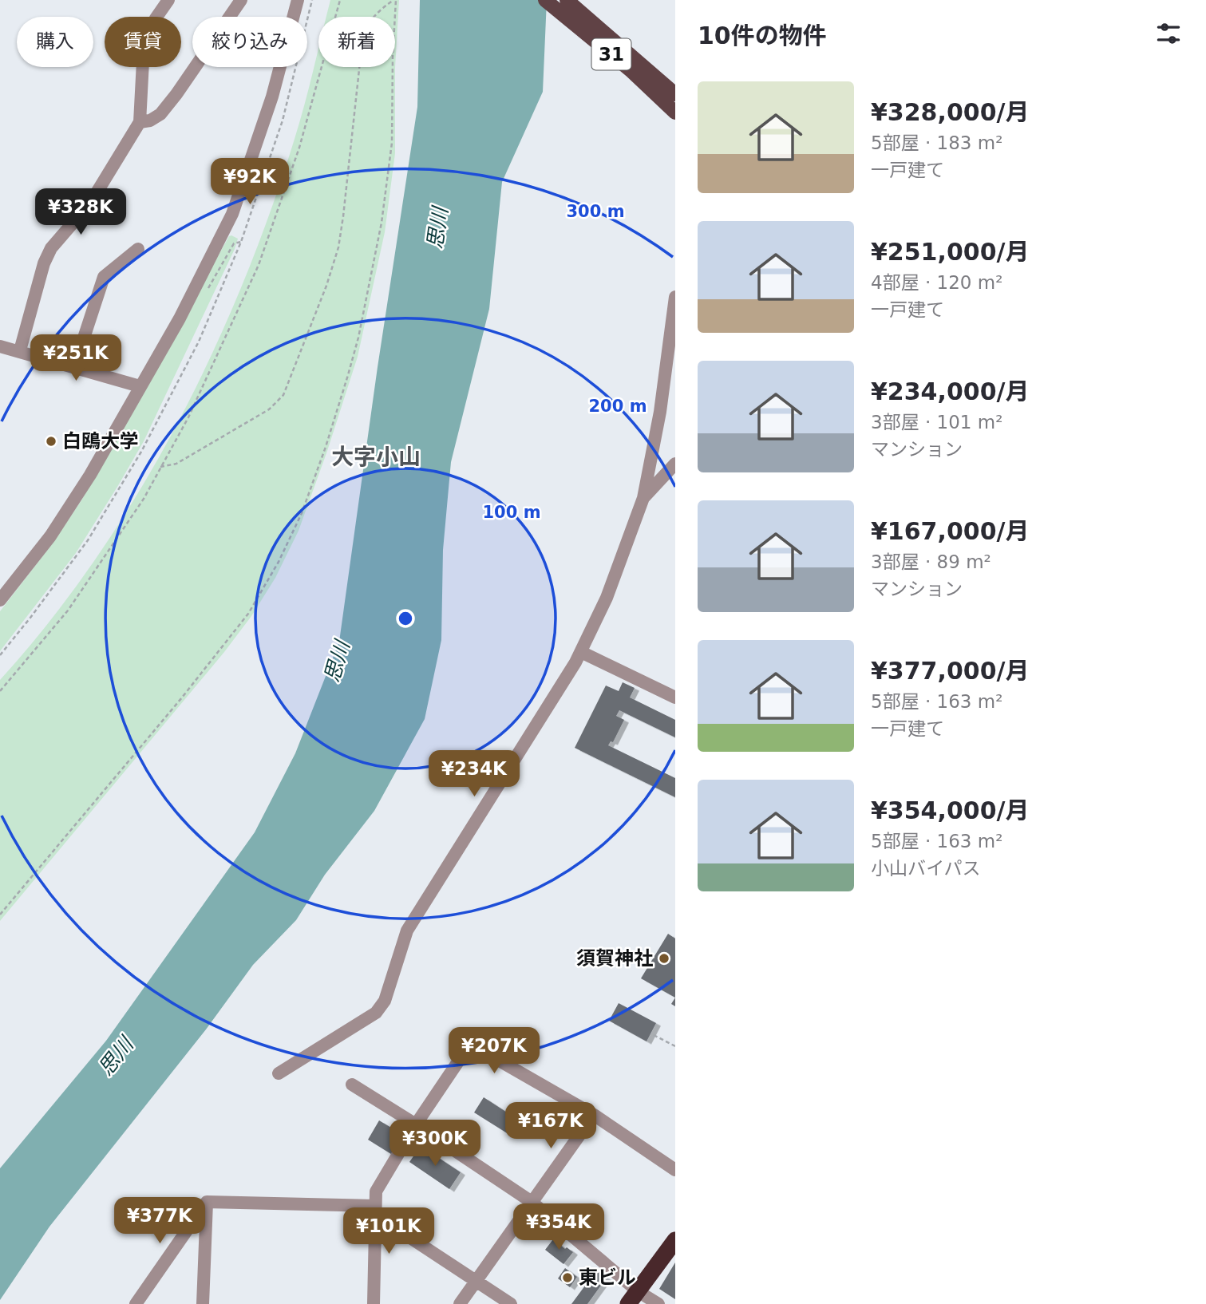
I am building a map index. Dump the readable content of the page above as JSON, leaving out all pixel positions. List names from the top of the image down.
{
  "streets": {
    "main road": ["31"]
  },
  "districts": ["大字小山"],
  "water": ["思川"],
  "places": ["白鴎大学", "須賀神社", "東ビル"],
  "page": {
    "heading": "10件の物件",
    "chip": [
      "購入",
      "賃貸",
      "絞り込み",
      "新着"
    ],
    "list": [
      {
        "name": "¥328,000/月",
        "note": "5部屋 · 183 m² · 一戸建て"
      },
      {
        "name": "¥251,000/月",
        "note": "4部屋 · 120 m² · 一戸建て"
      },
      {
        "name": "¥234,000/月",
        "note": "3部屋 · 101 m² · マンション"
      },
      {
        "name": "¥167,000/月",
        "note": "3部屋 · 89 m² · マンション"
      },
      {
        "name": "¥377,000/月",
        "note": "5部屋 · 163 m² · 一戸建て"
      },
      {
        "name": "¥354,000/月",
        "note": "5部屋 · 163 m² · 小山バイパス"
      }
    ],
    "price": [
      "¥92K",
      "¥328K",
      "¥251K",
      "¥234K",
      "¥207K",
      "¥167K",
      "¥300K",
      "¥377K",
      "¥354K",
      "¥101K"
    ]
  },
  "rings": ["300 m", "200 m", "100 m"]
}
